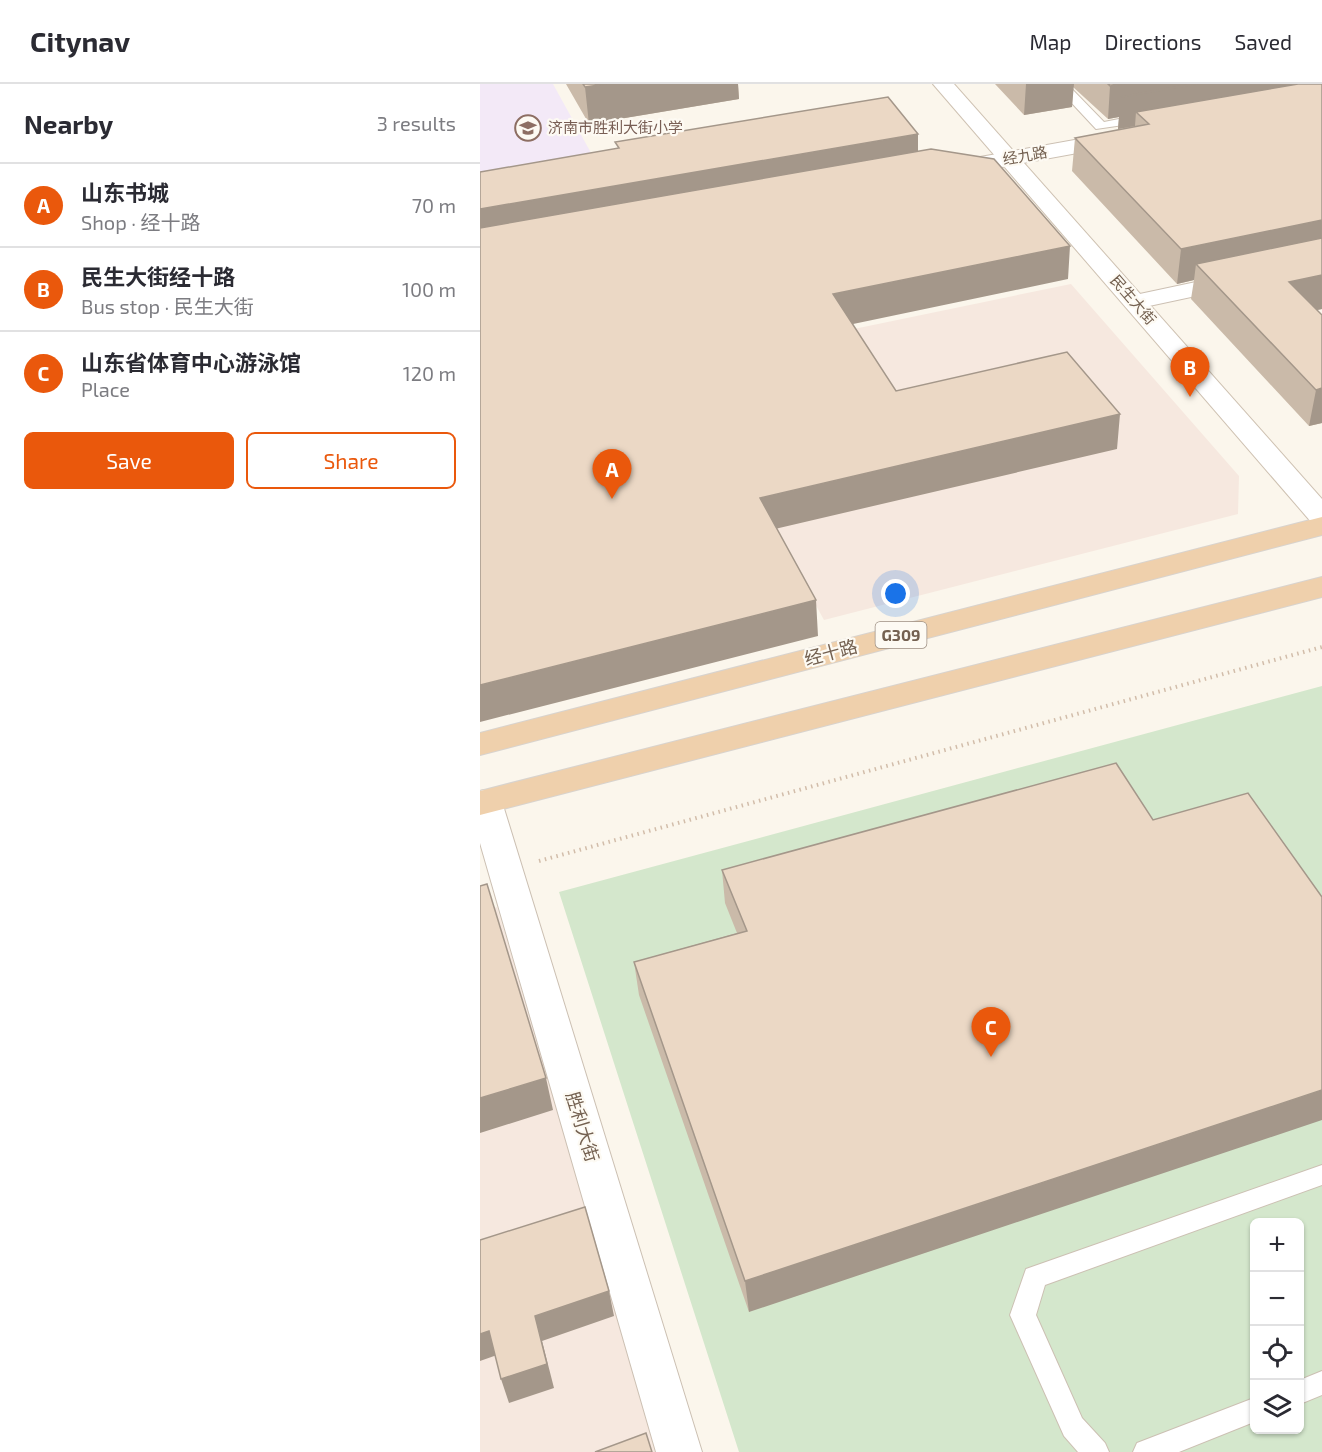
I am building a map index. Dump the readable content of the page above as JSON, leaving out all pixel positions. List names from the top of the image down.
{
  "streets": {
    "highway": ["G309", "经十路"],
    "street": ["经九路", "民生大街", "胜利大街"]
  },
  "crossings": [
    ["经九路", "民生大街"]
  ],
  "places": {
    "school or university": ["济南市胜利大街小学"]
  },
  "page": {
    "header": "Citynav",
    "nav": ["Map", "Directions", "Saved"],
    "heading": ["Nearby", "3 results"],
    "list": [
      {
        "mark": "A",
        "name": "山东书城",
        "note": "Shop · 经十路",
        "value": "70 m"
      },
      {
        "mark": "B",
        "name": "民生大街经十路",
        "note": "Bus stop · 民生大街",
        "value": "100 m"
      },
      {
        "mark": "C",
        "name": "山东省体育中心游泳馆",
        "note": "Place",
        "value": "120 m"
      }
    ],
    "pins": ["B", "A", "C"],
    "buttons": ["Save", "Share"],
    "map_buttons": ["+", "−"]
  }
}
